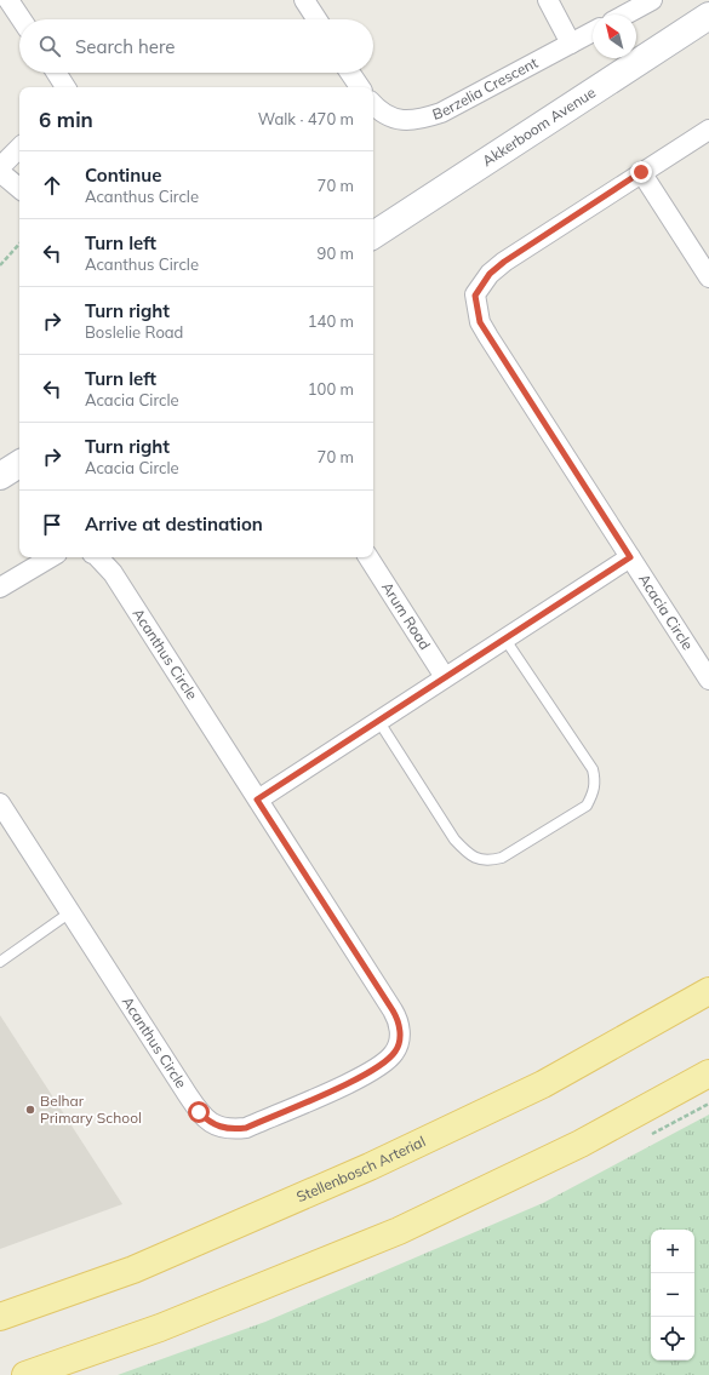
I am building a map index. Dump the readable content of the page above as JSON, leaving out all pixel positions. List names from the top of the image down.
{
  "streets": {
    "main road": ["Akkerboom Avenue", "Stellenbosch Arterial"],
    "street": [
      "Berzelia Crescent",
      "Acacia Circle",
      "Arum Road",
      "Acanthus Circle"
    ]
  },
  "places": ["Belhar Primary School"],
  "north": "top left",
  "page": {
    "search": "Search here",
    "heading": ["6 min", "Walk · 470 m"],
    "list": [
      ["Continue", "Acanthus Circle", "70 m"],
      ["Turn left", "Acanthus Circle", "90 m"],
      ["Turn right", "Boslelie Road", "140 m"],
      ["Turn left", "Acacia Circle", "100 m"],
      ["Turn right", "Acacia Circle", "70 m"],
      "Arrive at destination"
    ],
    "map_buttons": ["+", "−"]
  }
}
